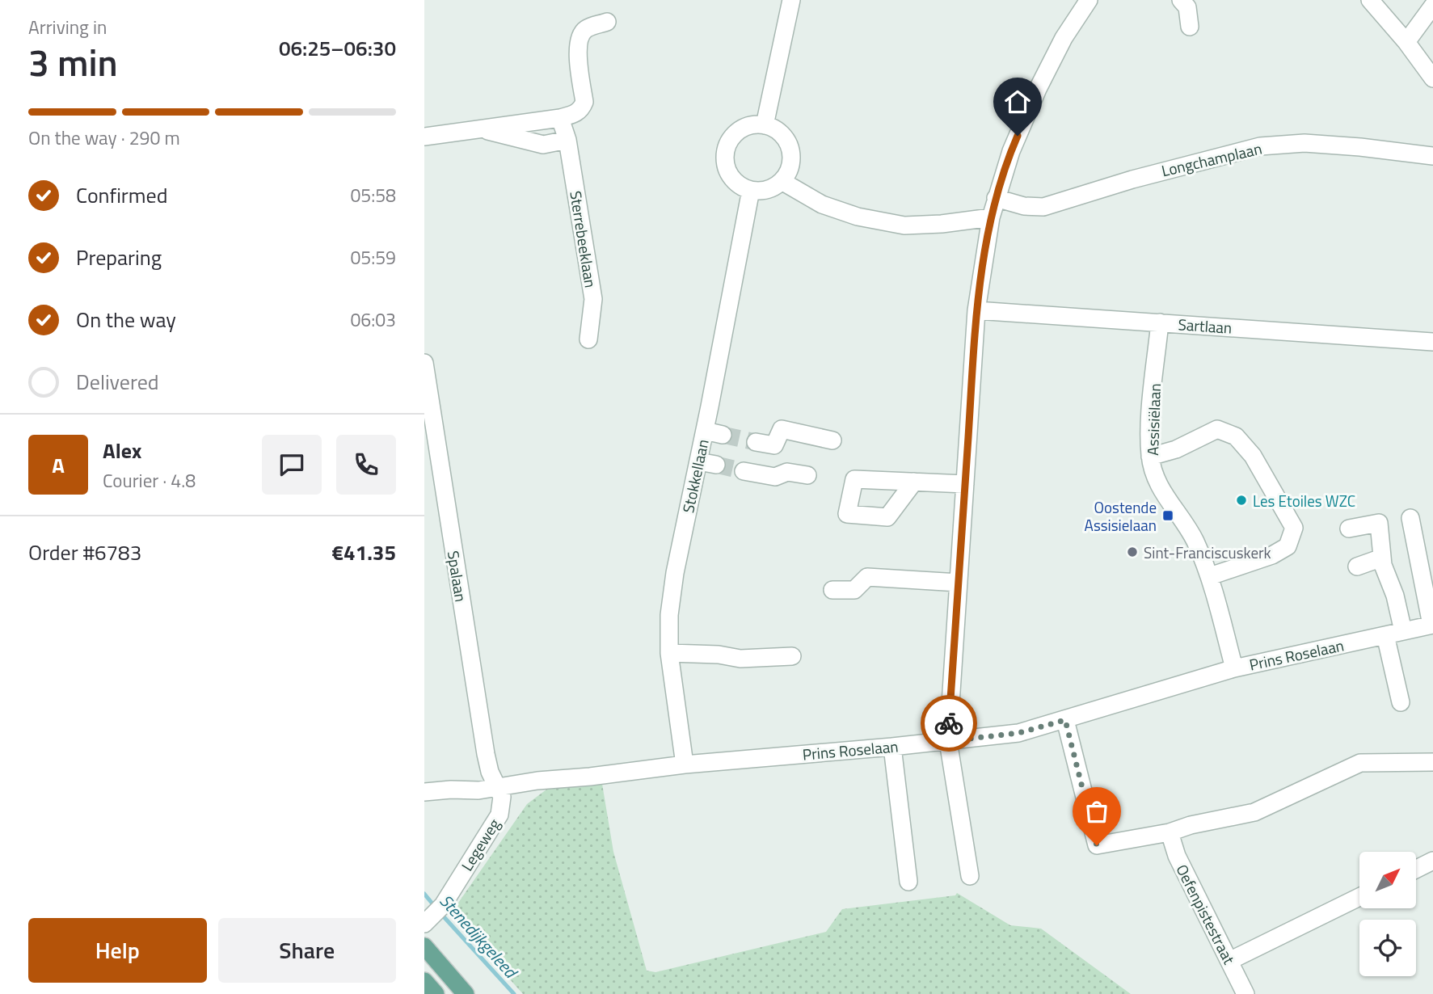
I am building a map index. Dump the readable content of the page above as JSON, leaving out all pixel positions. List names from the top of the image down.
{
  "streets": {
    "street": [
      "Longchamplaan",
      "Sterrebeeklaan",
      "Sartlaan",
      "Assisiëlaan",
      "Stokkellaan",
      "Spalaan",
      "Prins Roselaan",
      "Legeweg",
      "Oefenpistestraat"
    ]
  },
  "crossings": [
    ["Sartlaan", "Assisiëlaan"],
    ["Assisiëlaan", "Prins Roselaan"],
    ["Stokkellaan", "Prins Roselaan"],
    ["Spalaan", "Prins Roselaan"],
    ["Spalaan", "Legeweg"],
    ["Prins Roselaan", "Legeweg"]
  ],
  "water": ["Stenedijkgeleed"],
  "places": {
    "other": ["Les Etoiles WZC", "Sint-Franciscuskerk"],
    "transit": ["Oostende Assisielaan"]
  },
  "north": "top right",
  "page": {
    "heading": ["3 min", "Arriving in", "06:25–06:30"],
    "panel": [
      "Alex",
      "Courier · 4.8",
      "Order #6783",
      "€41.35"
    ],
    "bar": "On the way · 290 m",
    "list": [
      ["Confirmed", "05:58"],
      ["Preparing", "05:59"],
      ["On the way", "06:03"],
      "Delivered"
    ],
    "round": "A",
    "buttons": ["Help", "Share"]
  }
}
